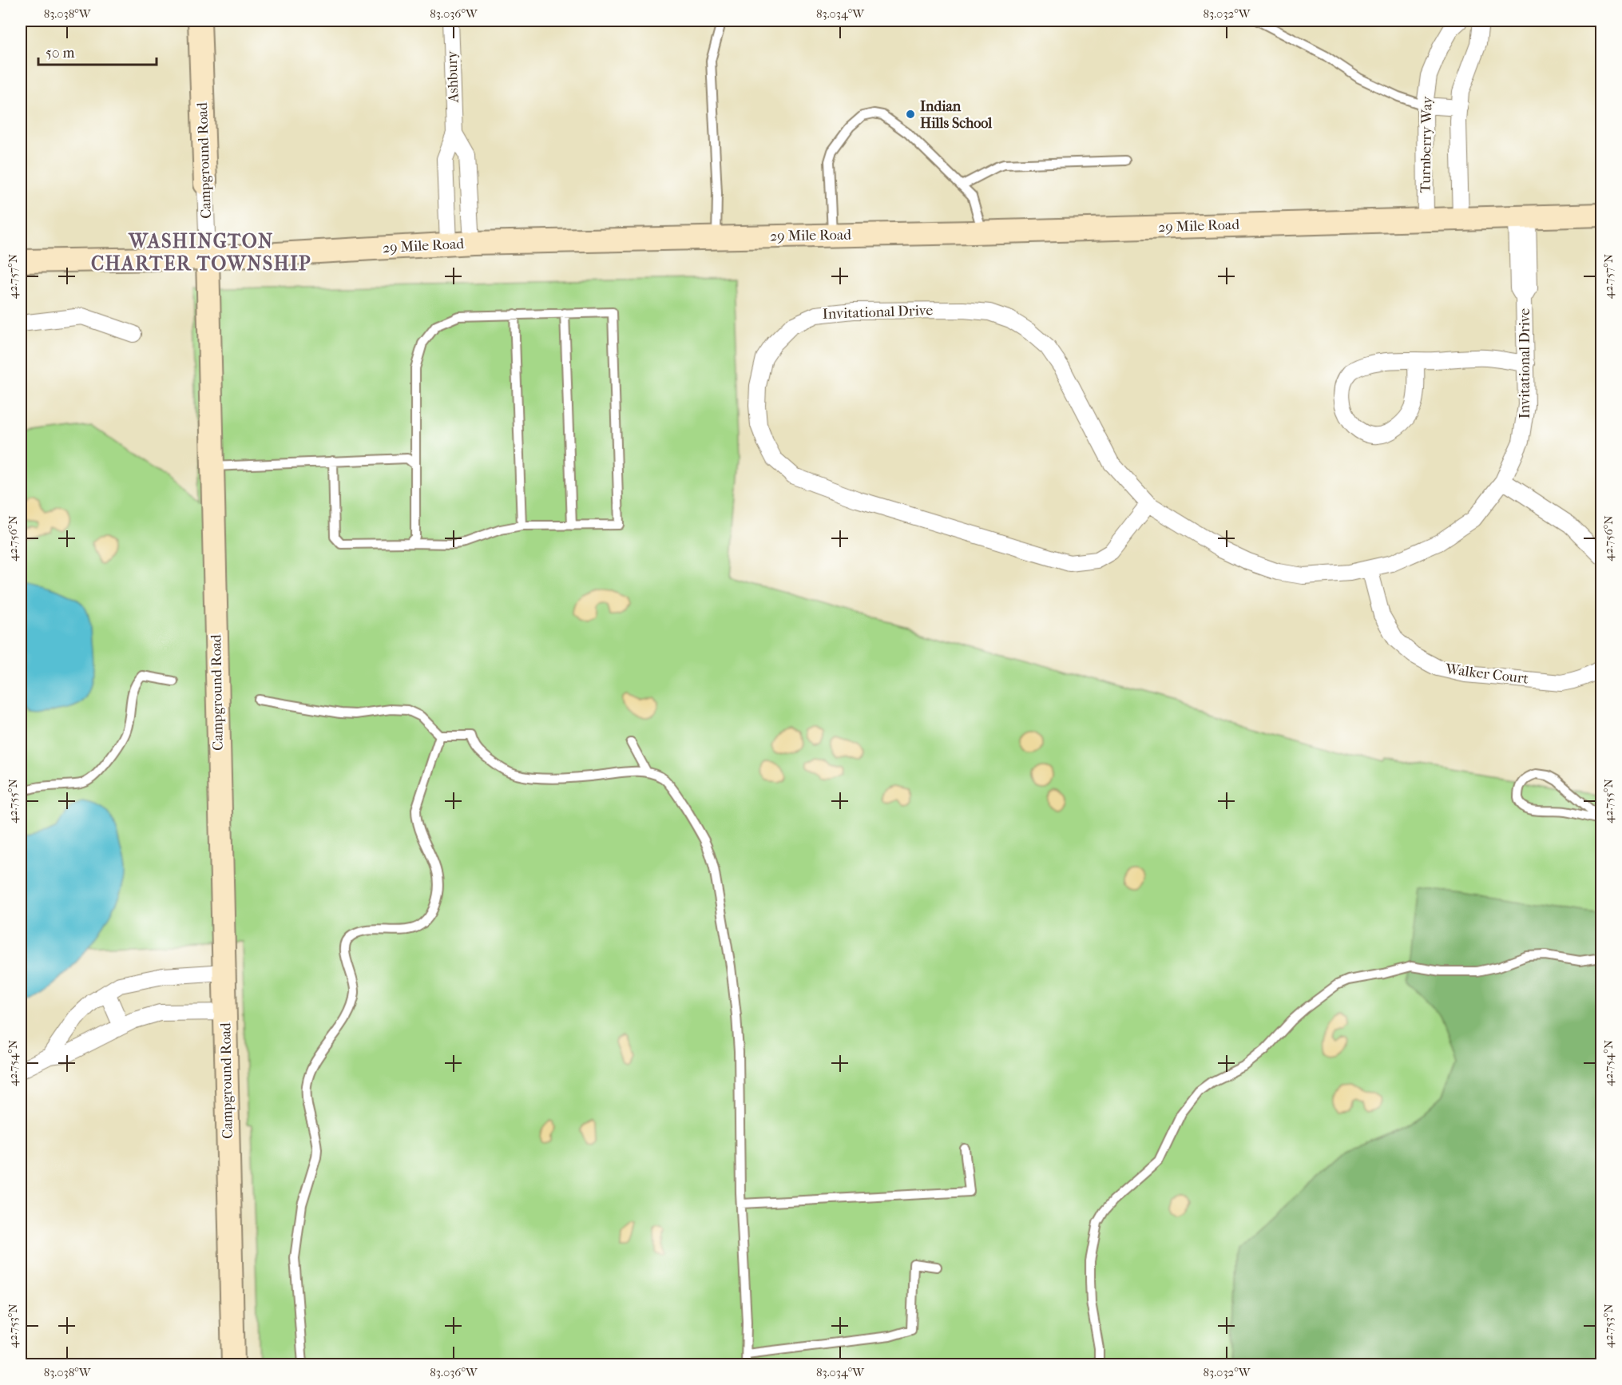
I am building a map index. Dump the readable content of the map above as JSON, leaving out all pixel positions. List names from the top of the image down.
{
  "streets": {
    "street": [
      "Ashbury",
      "Turnberry Way",
      "Campground Road",
      "29 Mile Road",
      "Invitational Drive",
      "Walker Court"
    ]
  },
  "crossings": [
    ["Turnberry Way", "29 Mile Road"],
    ["Campground Road", "29 Mile Road"],
    ["29 Mile Road", "Invitational Drive"],
    ["Invitational Drive", "Walker Court"]
  ],
  "districts": ["WASHINGTON CHARTER TOWNSHIP"],
  "places": ["Indian Hills School"],
  "scale_bar": "50 m",
  "coordinates": [
    "83.038°W",
    "83.036°W",
    "83.034°W",
    "83.032°W",
    "42.757°N",
    "42.756°N",
    "42.755°N",
    "42.754°N",
    "42.753°N"
  ]
}
